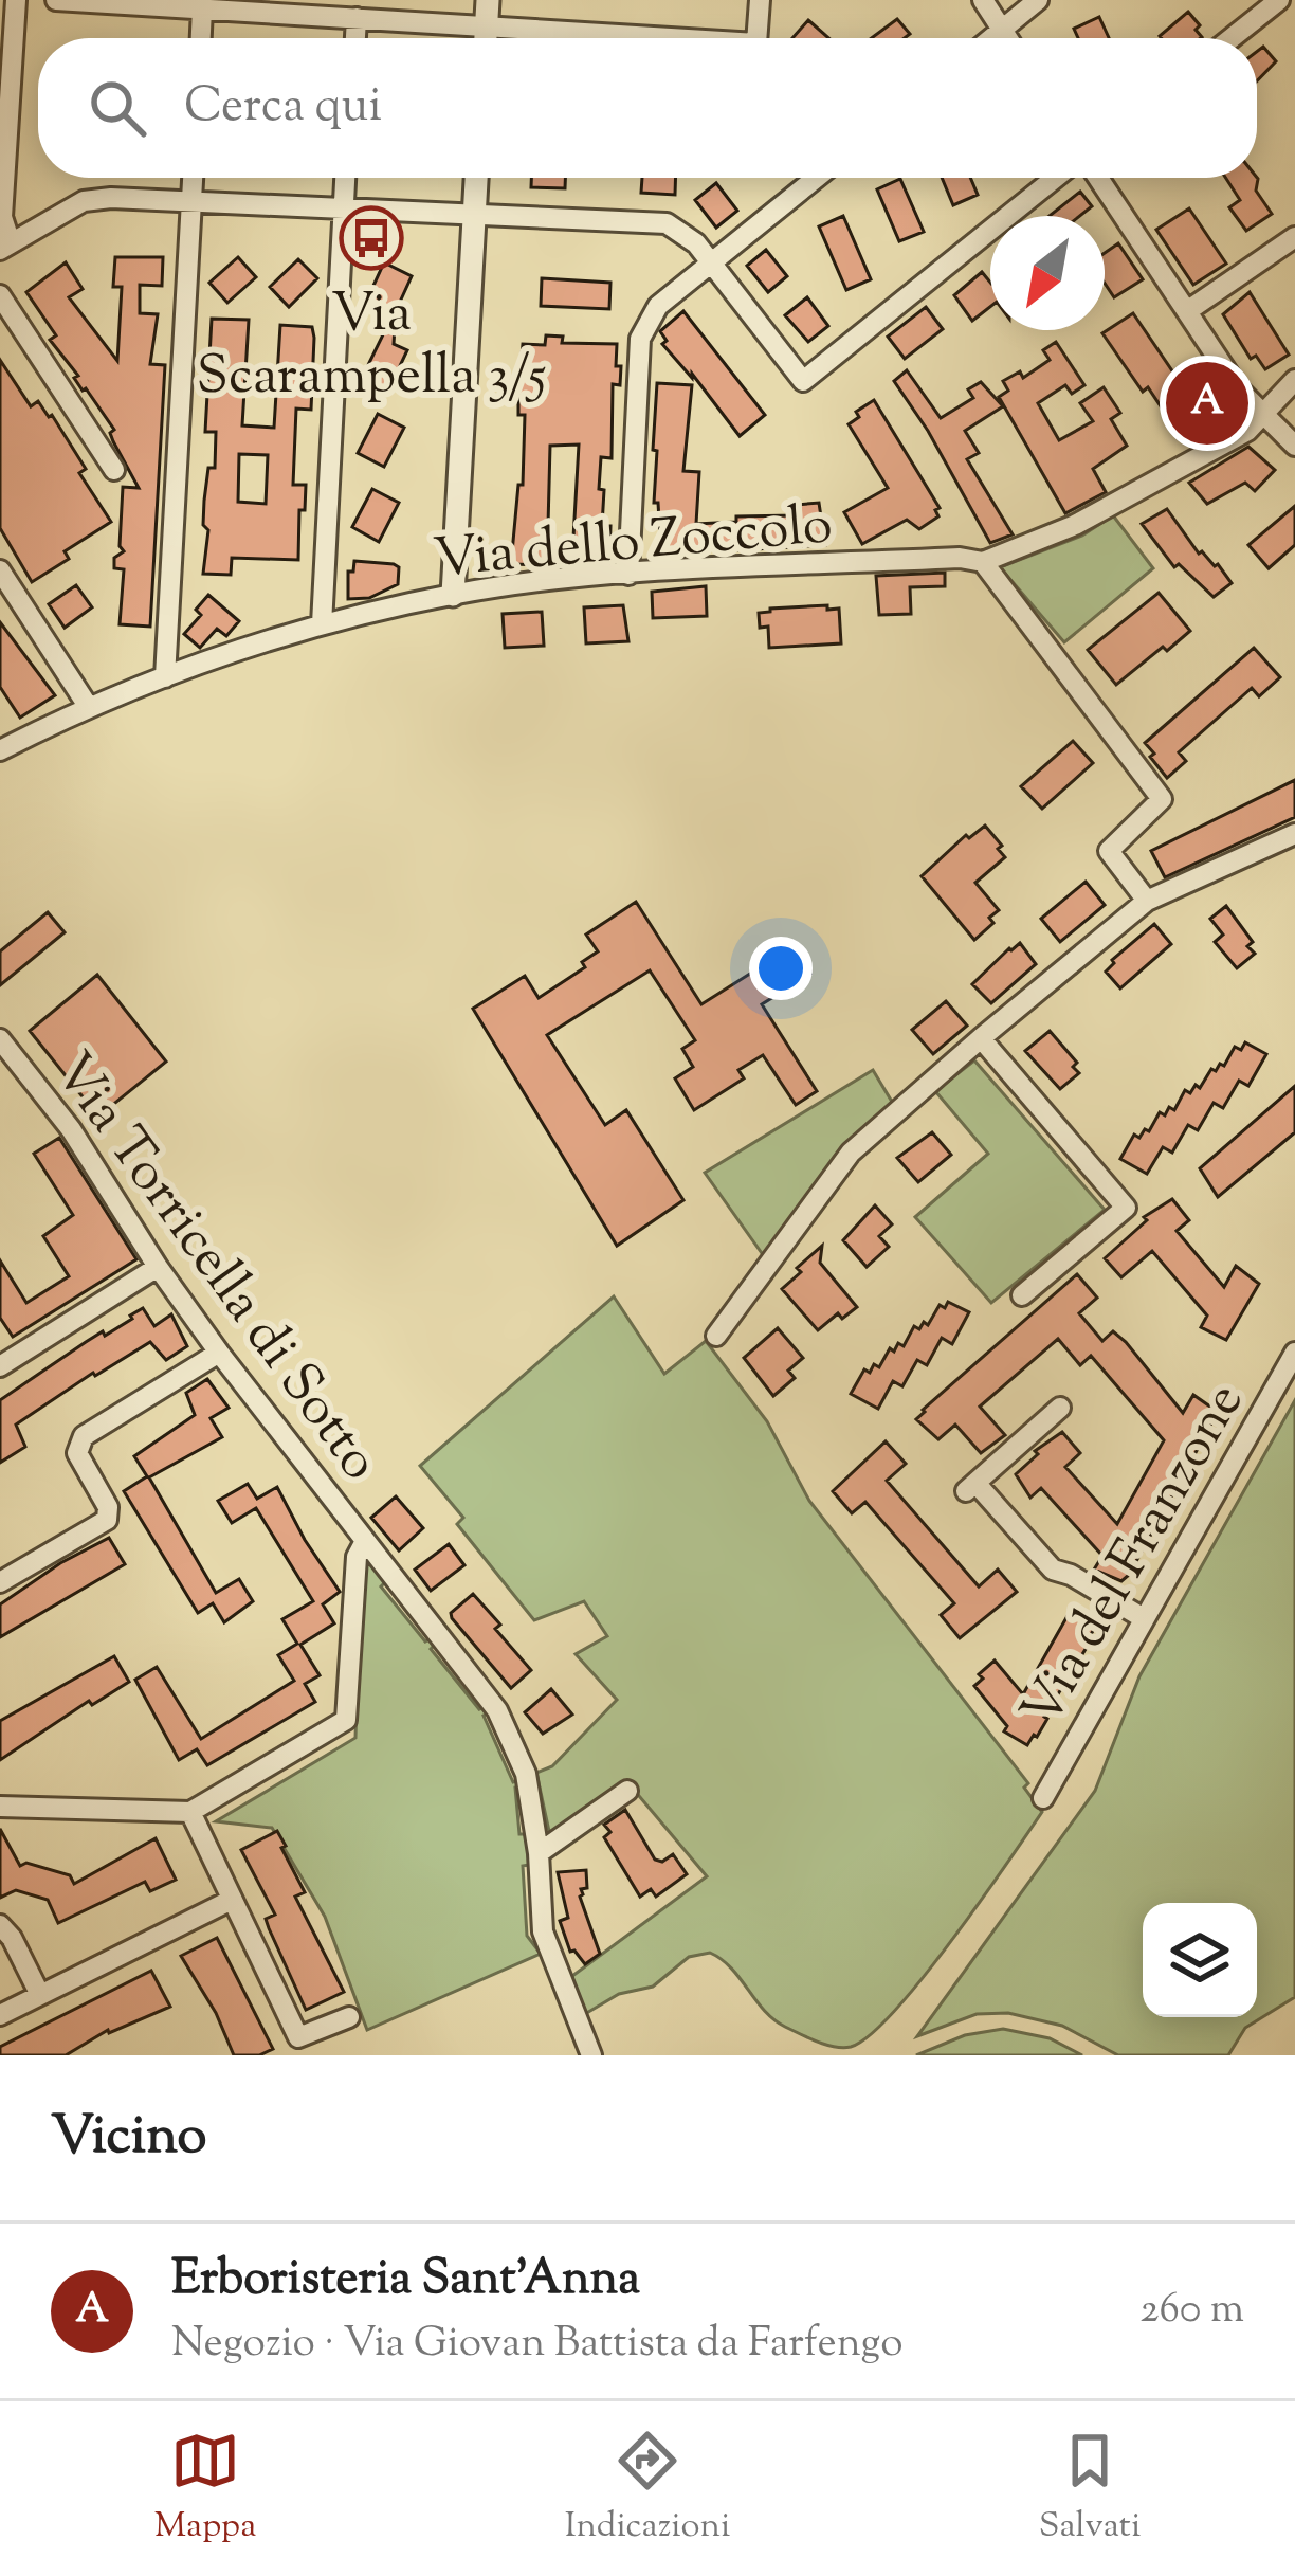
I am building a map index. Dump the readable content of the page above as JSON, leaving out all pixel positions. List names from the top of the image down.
{
  "streets": {
    "street": ["Via dello Zoccolo", "Via Torricella di Sotto", "Via del Franzone"]
  },
  "places": {
    "bus stop": ["Via Scarampella 3/5"]
  },
  "north": "bottom left",
  "page": {
    "search": "Cerca qui",
    "pins": "A",
    "heading": "Vicino",
    "list": [
      {
        "mark": "A",
        "name": "Erboristeria Sant'Anna",
        "note": "Negozio · Via Giovan Battista da Farfengo",
        "value": "260 m"
      }
    ],
    "nav": ["Mappa", "Indicazioni", "Salvati"]
  }
}
